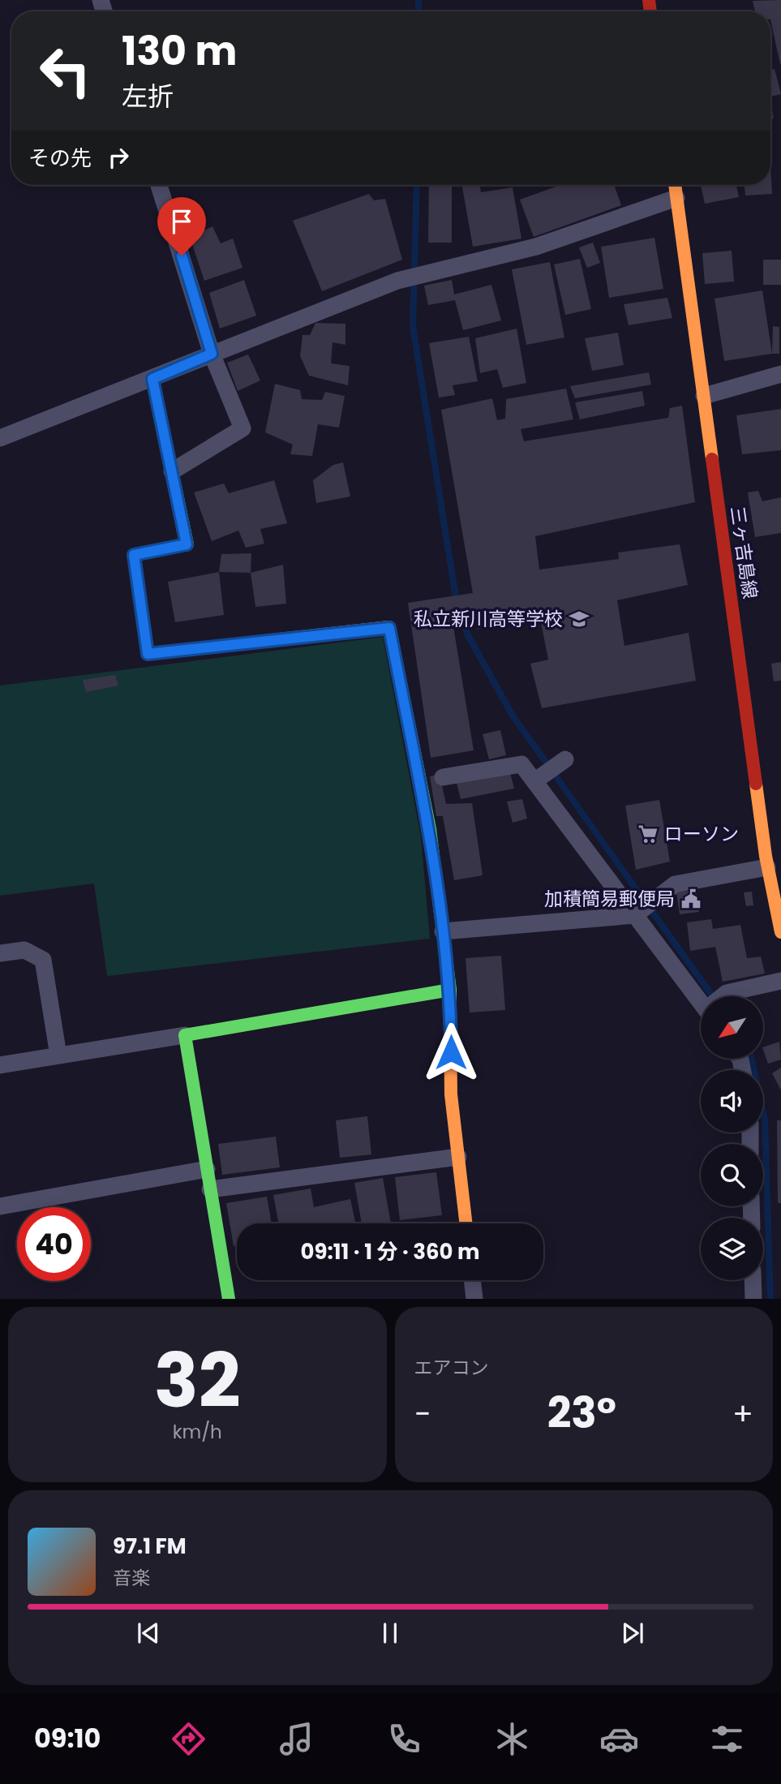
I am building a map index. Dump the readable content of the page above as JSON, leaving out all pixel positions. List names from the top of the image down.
{
  "streets": {
    "street": ["三ヶ吉島線"]
  },
  "places": {
    "school or university": ["私立新川高等学校"],
    "supermarket": ["ローソン"],
    "public building": ["加積簡易郵便局"]
  },
  "north": "bottom left",
  "page": {
    "turn": ["130 m", "左折"],
    "then": "その先",
    "limit": "40",
    "trip": "09:11 · 1 分 · 360 m",
    "tile": [
      ["32", "km/h"],
      "エアコン"
    ],
    "heat": ["−", "23°", "+"],
    "song": ["97.1 FM", "音楽"],
    "tabs": "09:10"
  }
}
